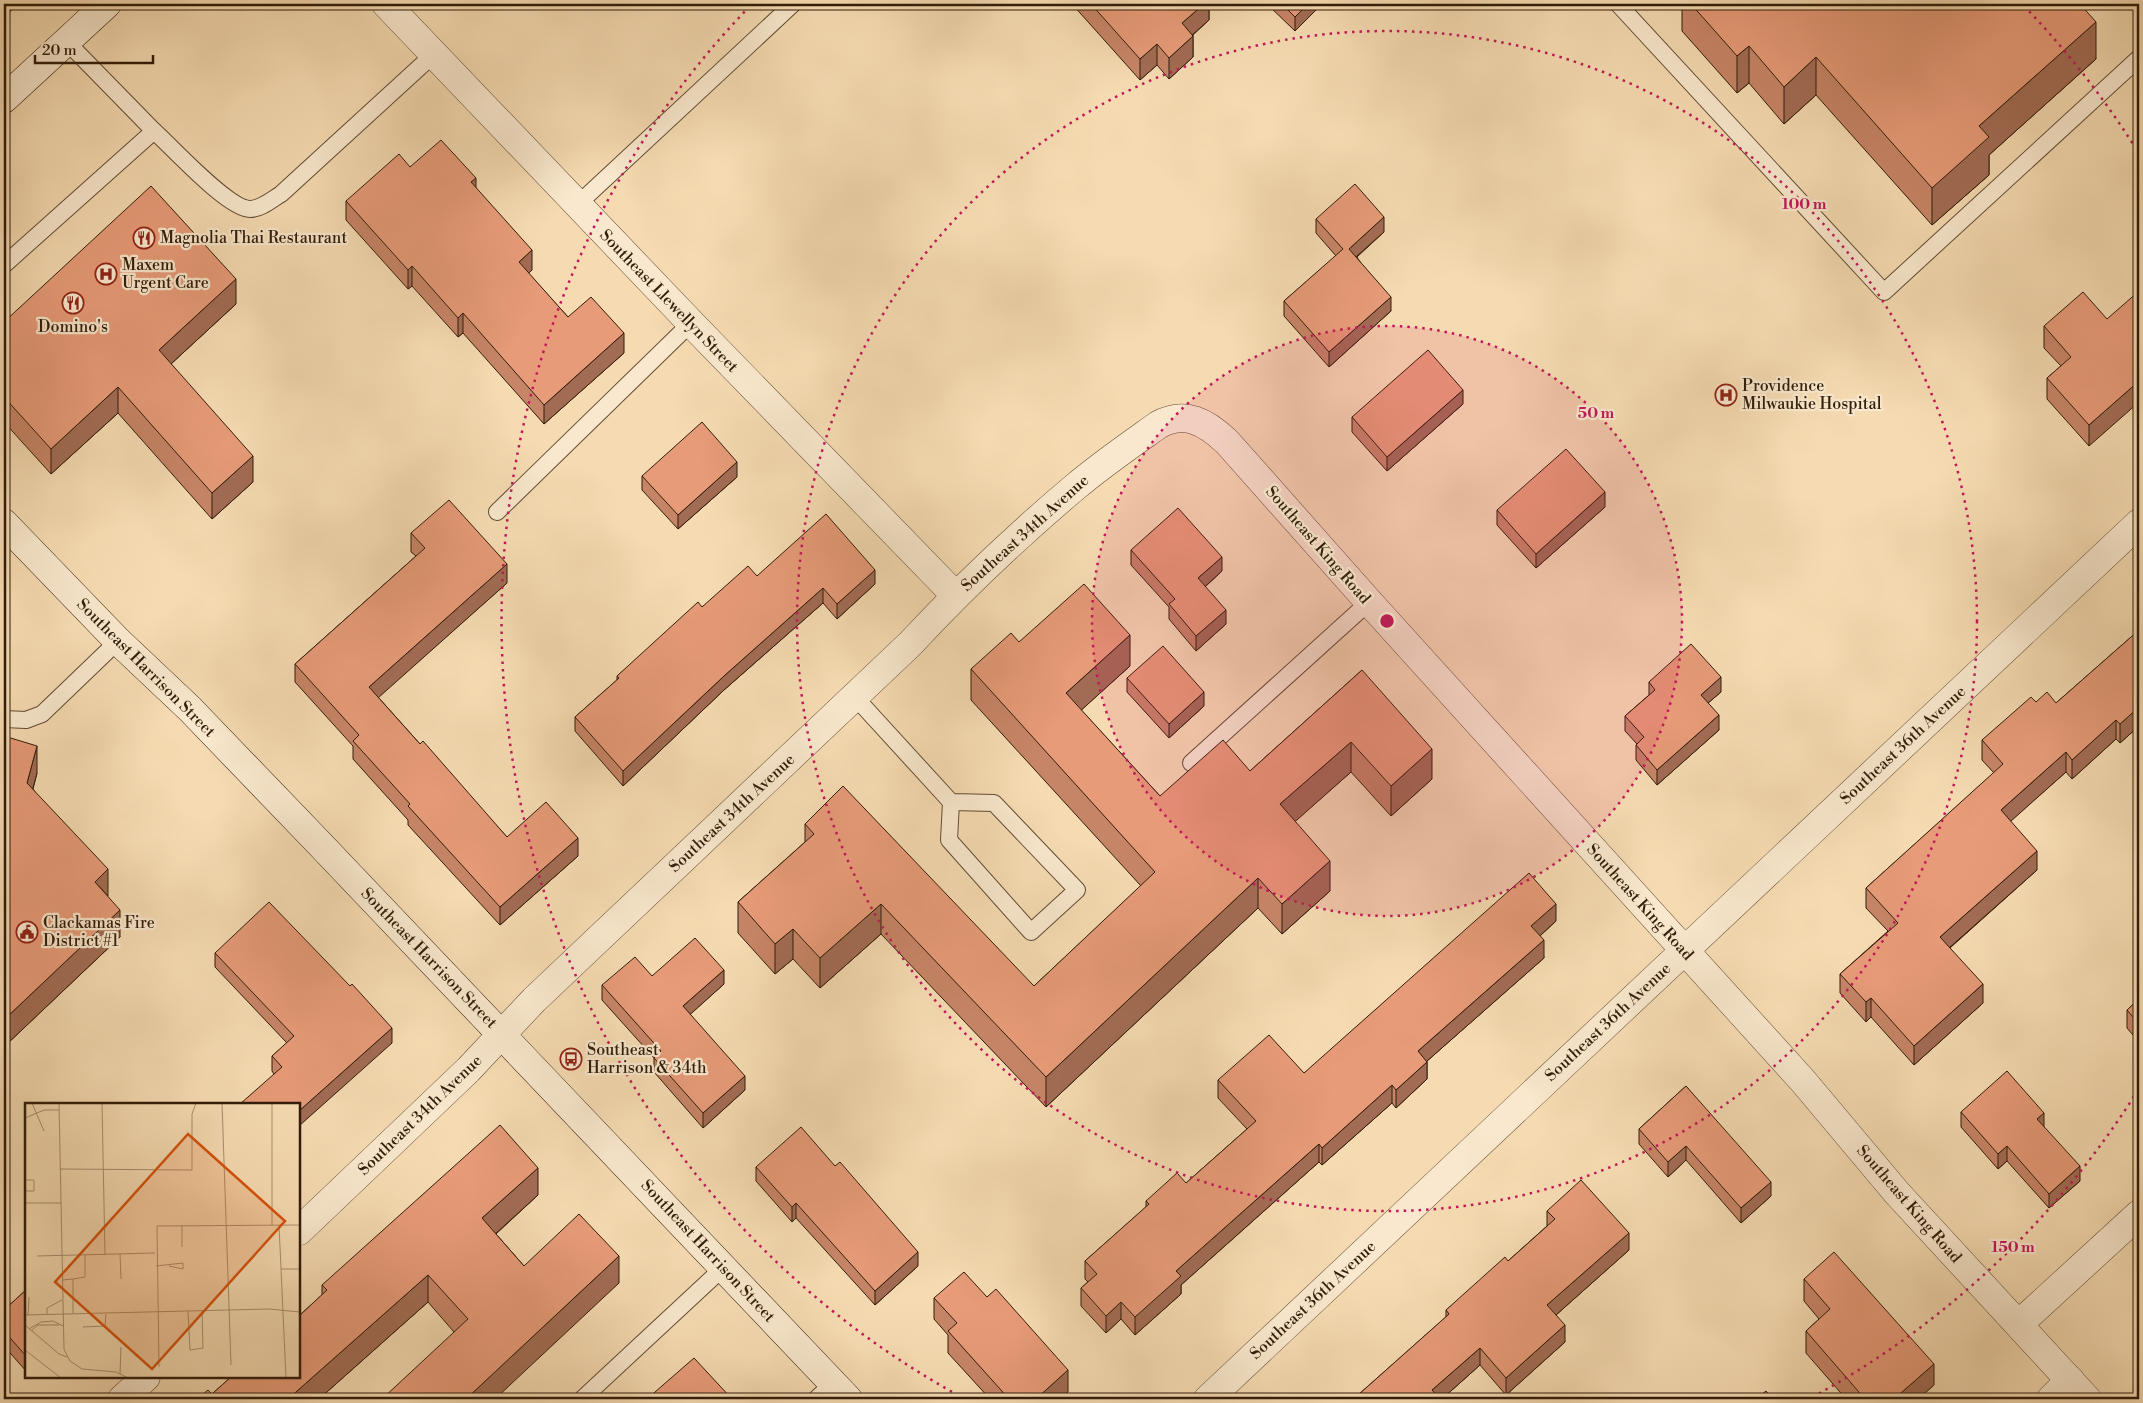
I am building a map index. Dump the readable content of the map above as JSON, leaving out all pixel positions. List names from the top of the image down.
{
  "streets": {
    "street": [
      "Southeast Llewellyn Street",
      "Southeast 34th Avenue",
      "Southeast King Road",
      "Southeast Harrison Street",
      "Southeast 36th Avenue"
    ]
  },
  "crossings": [
    ["Southeast Llewellyn Street", "Southeast 34th Avenue"],
    ["Southeast 34th Avenue", "Southeast King Road"],
    ["Southeast 34th Avenue", "Southeast Harrison Street"],
    ["Southeast King Road", "Southeast 36th Avenue"]
  ],
  "places": {
    "restaurant": ["Magnolia Thai Restaurant", "Domino's"],
    "hospital": ["Maxem Urgent Care", "Providence Milwaukie Hospital"],
    "public building": ["Clackamas Fire District #1"],
    "bus stop": ["Southeast Harrison & 34th"]
  },
  "scale_bar": "20 m",
  "rings": ["100 m", "50 m", "150 m"]
}
